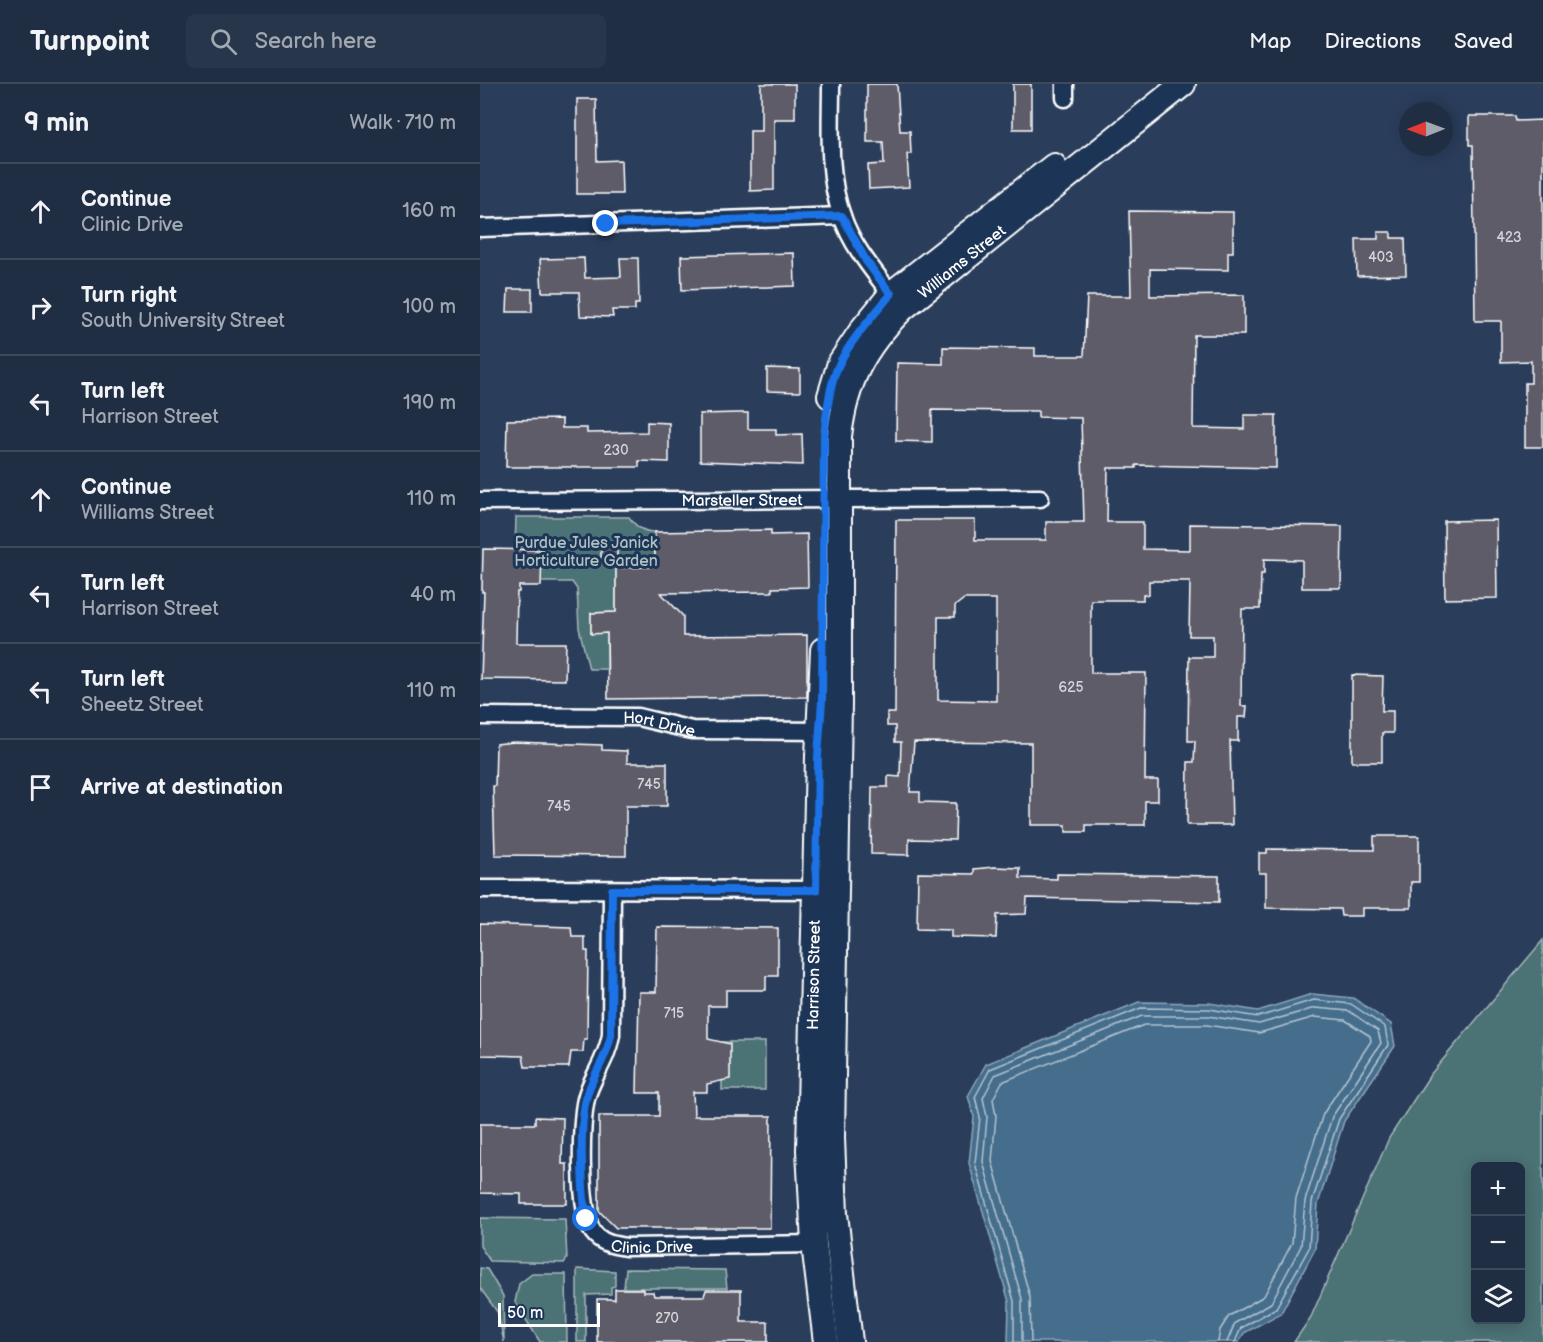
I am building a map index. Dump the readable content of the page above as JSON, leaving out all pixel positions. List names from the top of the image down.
{
  "streets": {
    "main road": ["Williams Street", "Harrison Street"],
    "street": ["Marsteller Street", "Hort Drive", "Clinic Drive"]
  },
  "crossings": [
    ["Williams Street", "Marsteller Street"],
    ["Williams Street", "Harrison Street"],
    ["Marsteller Street", "Harrison Street"],
    ["Hort Drive", "Harrison Street"],
    ["Harrison Street", "Clinic Drive"]
  ],
  "parks": ["Purdue Jules Janick Horticulture Garden"],
  "house_numbers": [
    "423",
    "403",
    "230",
    "625",
    "745",
    "745",
    "715",
    "270"
  ],
  "scale_bar": "50 m",
  "north": "left",
  "page": {
    "header": "Turnpoint",
    "search": "Search here",
    "nav": ["Map", "Directions", "Saved"],
    "heading": ["9 min", "Walk · 710 m"],
    "list": [
      ["Continue", "Clinic Drive", "160 m"],
      ["Turn right", "South University Street", "100 m"],
      ["Turn left", "Harrison Street", "190 m"],
      ["Continue", "Williams Street", "110 m"],
      ["Turn left", "Harrison Street", "40 m"],
      ["Turn left", "Sheetz Street", "110 m"],
      "Arrive at destination"
    ],
    "map_buttons": ["+", "−"],
    "scale": "50 m"
  }
}
